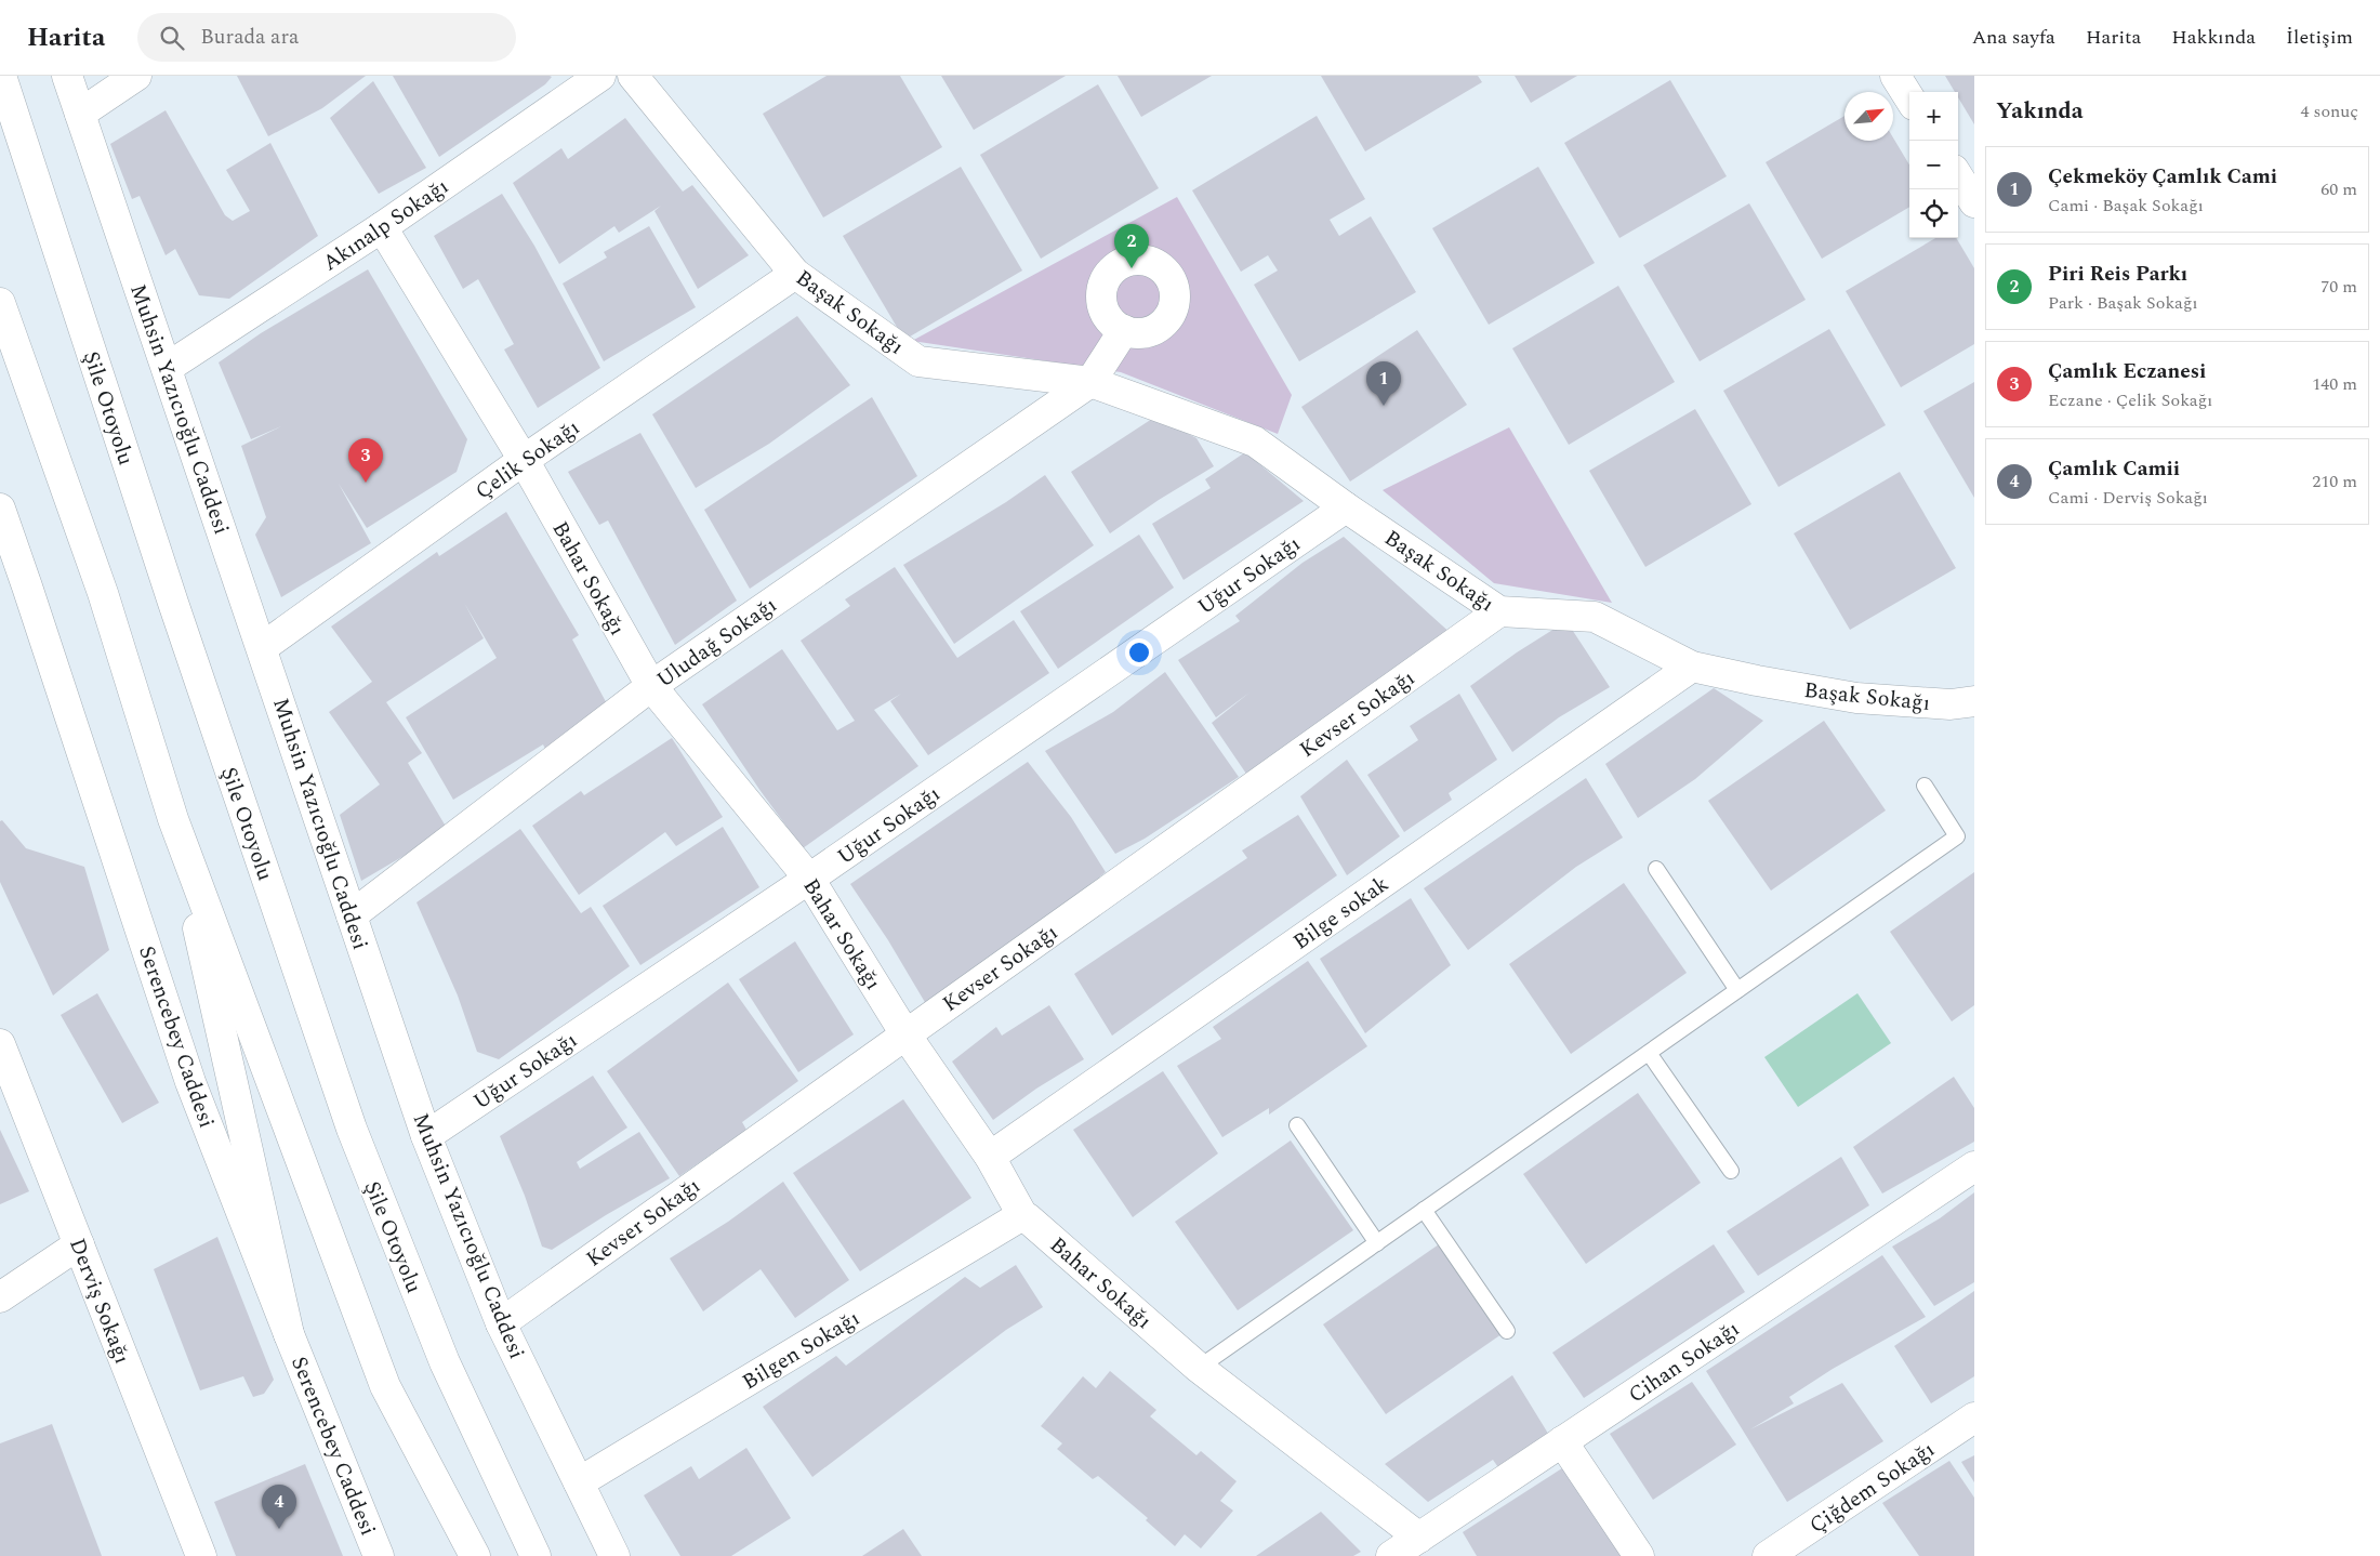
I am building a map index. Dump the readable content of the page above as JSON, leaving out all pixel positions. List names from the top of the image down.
{
  "streets": {
    "main road": [
      "Akınalp Sokağı",
      "Başak Sokağı",
      "Şile Otoyolu",
      "Muhsin Yazıcıoğlu Caddesi",
      "Çelik Sokağı",
      "Uğur Sokağı",
      "Bahar Sokağı",
      "Uludağ Sokağı",
      "Kevser Sokağı",
      "Bilge sokak",
      "Serencebey Caddesi",
      "Derviş Sokağı",
      "Bilgen Sokağı",
      "Cihan Sokağı",
      "Çiğdem Sokağı"
    ]
  },
  "crossings": [
    ["Akınalp Sokağı", "Muhsin Yazıcıoğlu Caddesi"],
    ["Akınalp Sokağı", "Bahar Sokağı"],
    ["Başak Sokağı", "Çelik Sokağı"],
    ["Başak Sokağı", "Uğur Sokağı"],
    ["Başak Sokağı", "Uludağ Sokağı"],
    ["Başak Sokağı", "Kevser Sokağı"],
    ["Başak Sokağı", "Bilge sokak"],
    ["Muhsin Yazıcıoğlu Caddesi", "Çelik Sokağı"],
    ["Muhsin Yazıcıoğlu Caddesi", "Uğur Sokağı"],
    ["Muhsin Yazıcıoğlu Caddesi", "Uludağ Sokağı"],
    ["Muhsin Yazıcıoğlu Caddesi", "Kevser Sokağı"],
    ["Muhsin Yazıcıoğlu Caddesi", "Bilgen Sokağı"],
    ["Çelik Sokağı", "Bahar Sokağı"],
    ["Uğur Sokağı", "Bahar Sokağı"],
    ["Bahar Sokağı", "Uludağ Sokağı"],
    ["Bahar Sokağı", "Kevser Sokağı"],
    ["Bahar Sokağı", "Bilge sokak"],
    ["Bahar Sokağı", "Bilgen Sokağı"],
    ["Bahar Sokağı", "Cihan Sokağı"]
  ],
  "north": "top right",
  "page": {
    "header": "Harita",
    "search": "Burada ara",
    "nav": [
      "Ana sayfa",
      "Harita",
      "Hakkında",
      "İletişim"
    ],
    "heading": ["Yakında", "4 sonuç"],
    "map_buttons": ["+", "−"],
    "list": [
      {
        "mark": "1",
        "name": "Çekmeköy Çamlık Cami",
        "note": "Cami · Başak Sokağı",
        "value": "60 m"
      },
      {
        "mark": "2",
        "name": "Piri Reis Parkı",
        "note": "Park · Başak Sokağı",
        "value": "70 m"
      },
      {
        "mark": "3",
        "name": "Çamlık Eczanesi",
        "note": "Eczane · Çelik Sokağı",
        "value": "140 m"
      },
      {
        "mark": "4",
        "name": "Çamlık Camii",
        "note": "Cami · Derviş Sokağı",
        "value": "210 m"
      }
    ],
    "pins": [
      "2",
      "1",
      "3",
      "4"
    ]
  }
}
